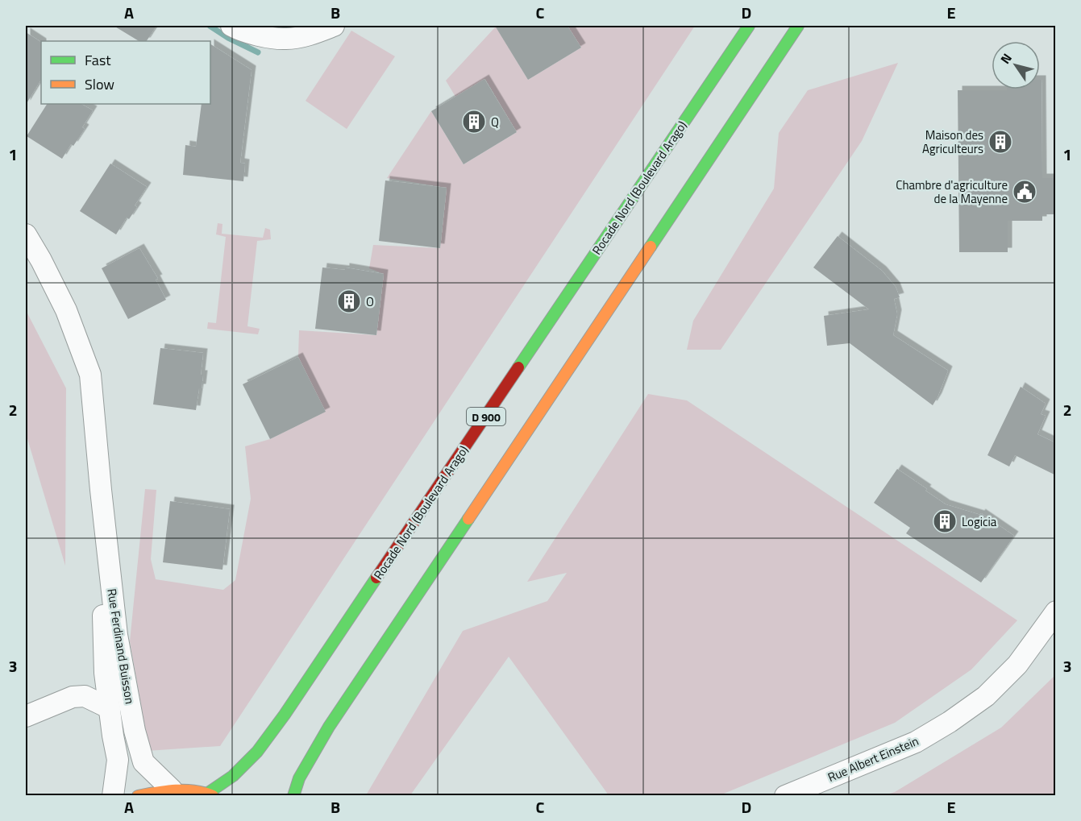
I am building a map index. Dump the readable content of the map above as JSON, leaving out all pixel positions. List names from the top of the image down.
{
  "streets": {
    "main road": ["Rocade Nord (Boulevard Arago)", "D 900"],
    "street": ["Rue Ferdinand Buisson", "Rue Albert Einstein"]
  },
  "places": {
    "building": [
      "Q",
      "Maison des Agriculteurs",
      "O",
      "Logicia"
    ],
    "public building": ["Chambre d'agriculture de la Mayenne"]
  },
  "legend": ["Fast", "Slow"],
  "north": "top left",
  "grid": {
    "columns": [
      "A",
      "B",
      "C",
      "D",
      "E"
    ],
    "rows": ["1", "2", "3"]
  }
}
